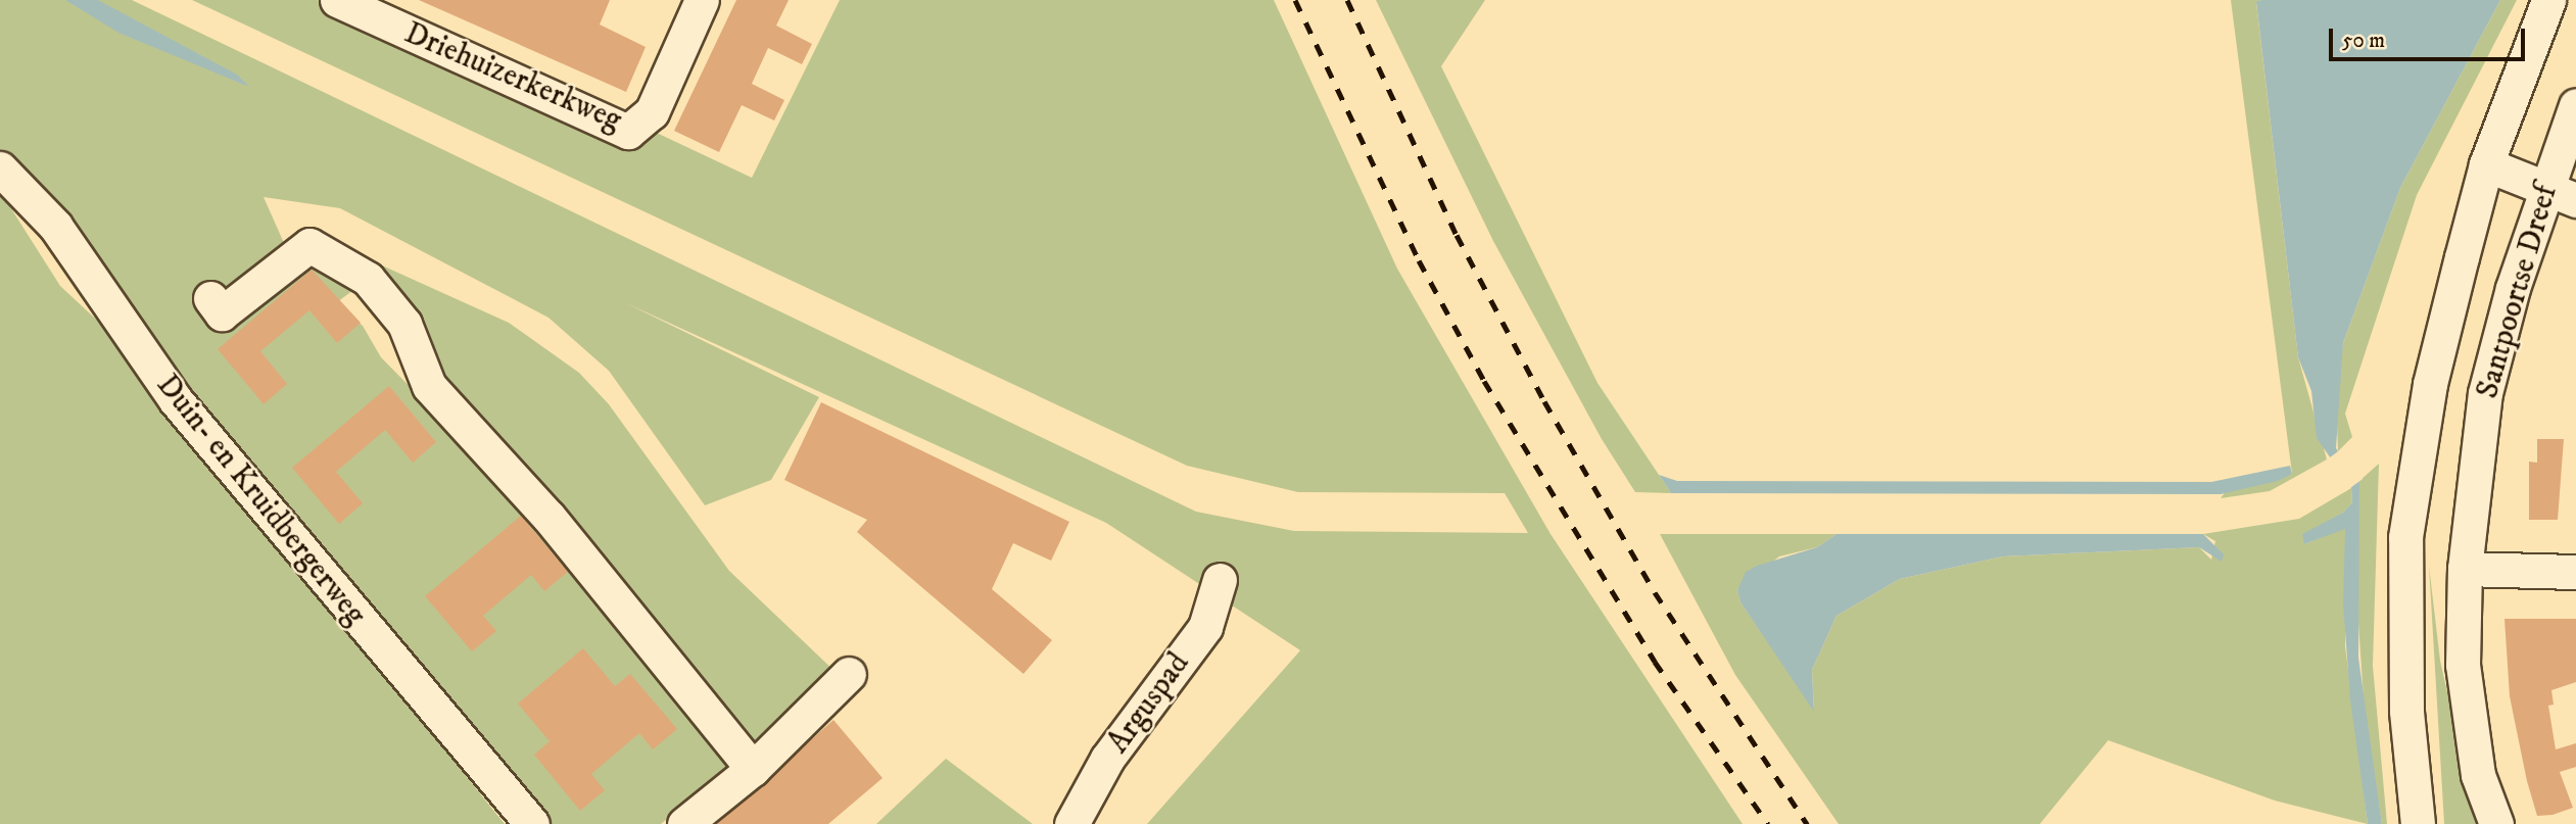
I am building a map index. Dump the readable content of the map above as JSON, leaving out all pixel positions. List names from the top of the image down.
{
  "streets": {
    "street": [
      "Driehuizerkerkweg",
      "Santpoortse Dreef",
      "Duin- en Kruidbergerweg",
      "Arguspad"
    ]
  },
  "scale_bar": "50 m"
}
